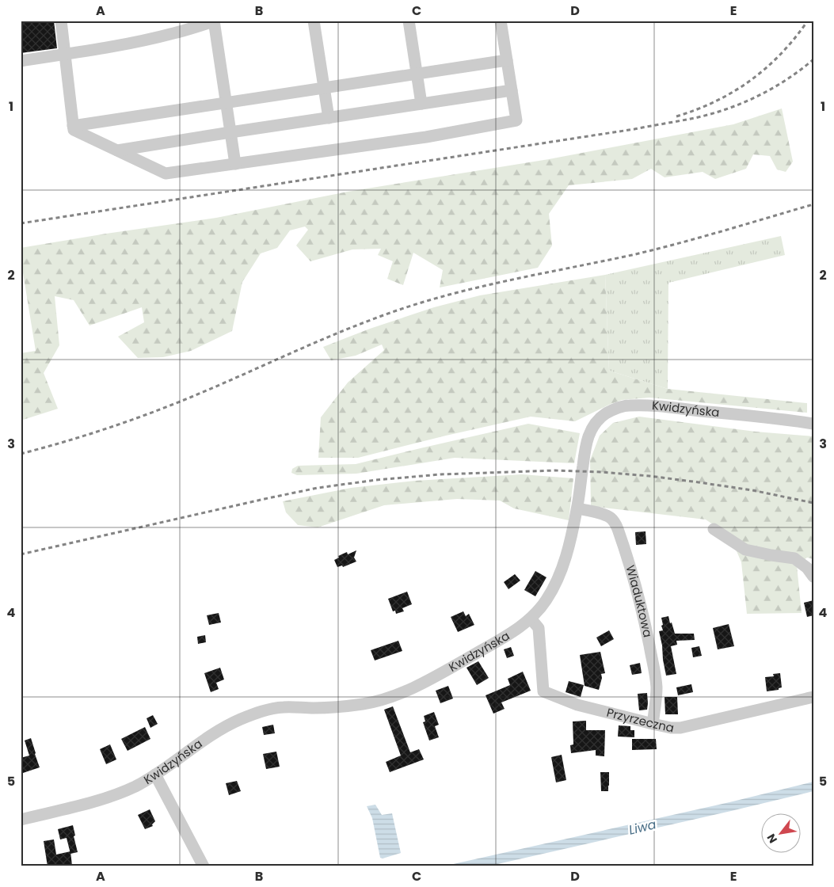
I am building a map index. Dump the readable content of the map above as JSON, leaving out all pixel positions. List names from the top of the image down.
{
  "streets": {
    "street": ["Kwidzyńska", "Wiaduktowa", "Przyrzeczna"]
  },
  "crossings": [
    ["Kwidzyńska", "Wiaduktowa"],
    ["Kwidzyńska", "Przyrzeczna"],
    ["Wiaduktowa", "Przyrzeczna"]
  ],
  "water": ["Liwa"],
  "north": "bottom left",
  "grid": {
    "columns": [
      "A",
      "B",
      "C",
      "D",
      "E"
    ],
    "rows": [
      "1",
      "2",
      "3",
      "4",
      "5"
    ]
  }
}
